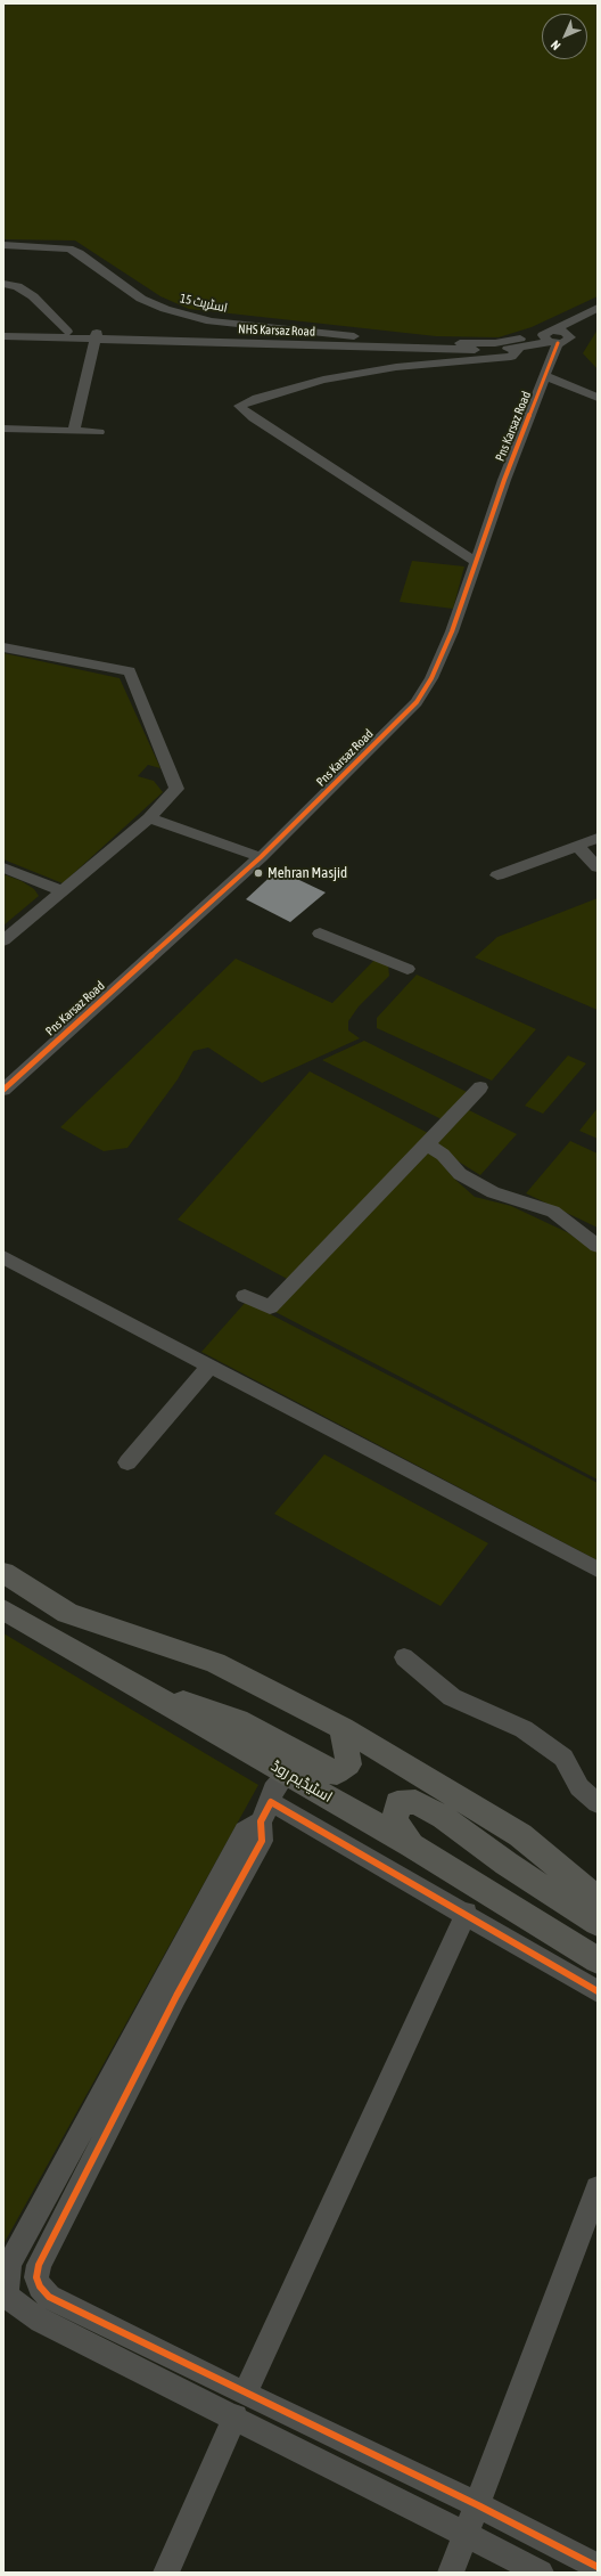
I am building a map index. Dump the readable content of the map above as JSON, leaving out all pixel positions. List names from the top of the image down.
{
  "streets": {
    "main road": ["اسٹیڈیم روڈ"],
    "street": ["اسٹریٹ 15", "NHS Karsaz Road", "Pns Karsaz Road"]
  },
  "crossings": [
    ["اسٹریٹ 15", "NHS Karsaz Road"],
    ["NHS Karsaz Road", "Pns Karsaz Road"]
  ],
  "places": ["Mehran Masjid"],
  "north": "bottom left"
}
